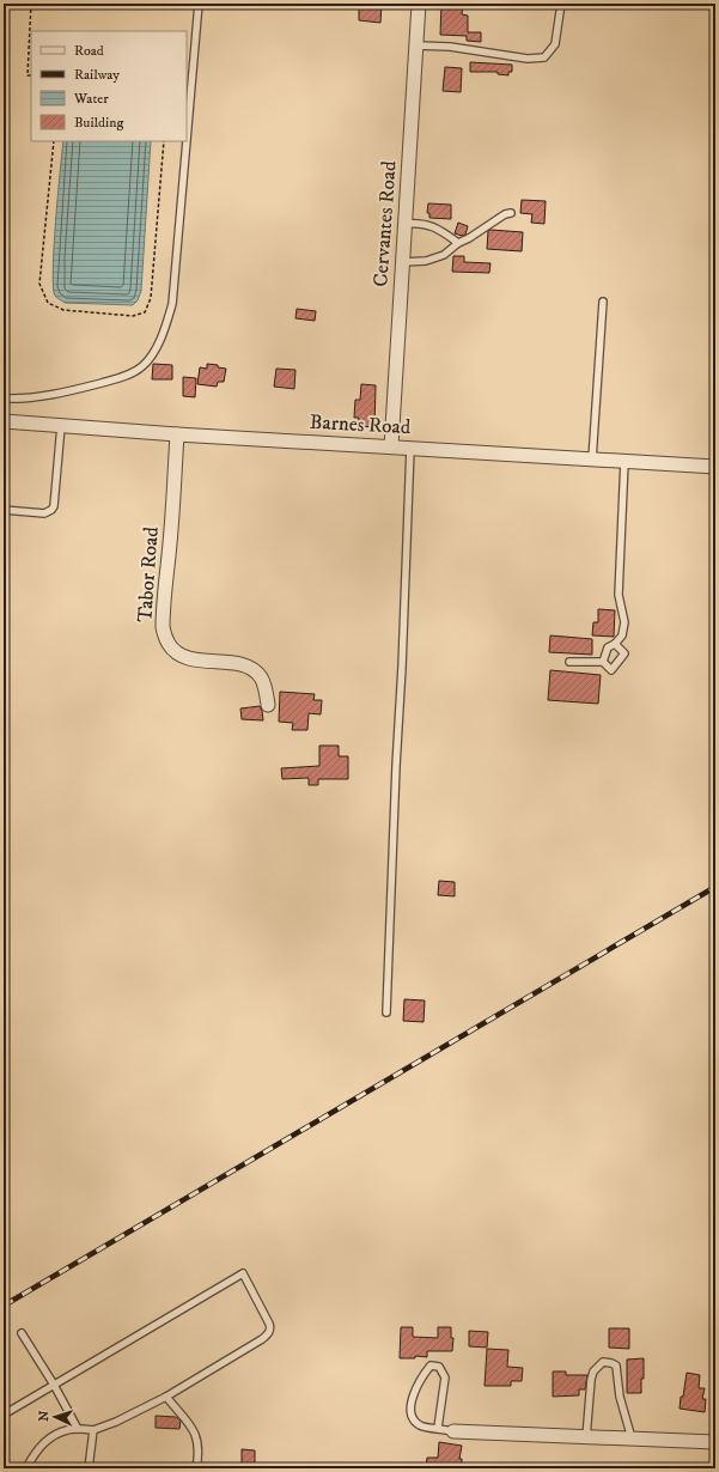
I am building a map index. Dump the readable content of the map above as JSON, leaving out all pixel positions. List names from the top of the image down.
{
  "streets": {
    "street": ["Cervantes Road", "Barnes Road", "Tabor Road"]
  },
  "crossings": [
    ["Cervantes Road", "Barnes Road"],
    ["Barnes Road", "Tabor Road"]
  ],
  "legend": [
    "Road",
    "Railway",
    "Water",
    "Building"
  ],
  "north": "left"
}
